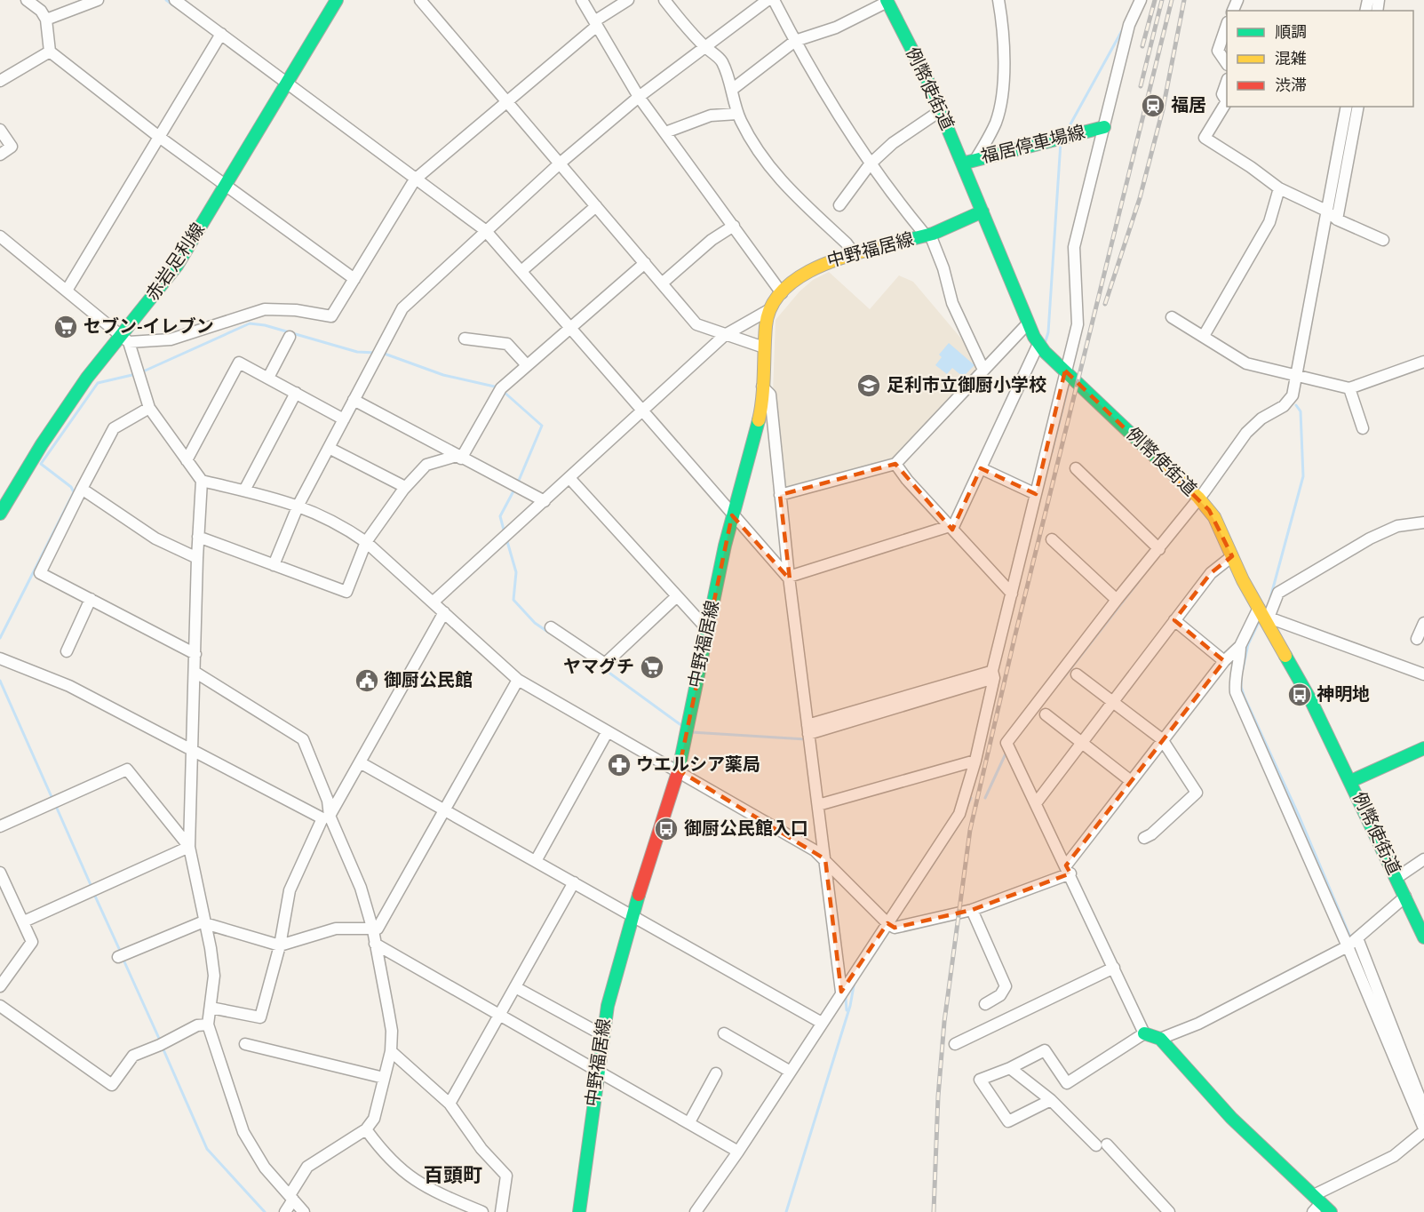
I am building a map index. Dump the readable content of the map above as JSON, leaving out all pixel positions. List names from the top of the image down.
{
  "streets": {
    "main road": [
      "例幣使街道",
      "福居停車場線",
      "中野福居線",
      "赤岩足利線"
    ]
  },
  "crossings": [
    ["例幣使街道", "福居停車場線"],
    ["例幣使街道", "中野福居線"]
  ],
  "districts": ["百頭町"],
  "places": {
    "station": ["福居"],
    "supermarket": ["セブン-イレブン", "ヤマグチ"],
    "school or university": ["足利市立御厨小学校"],
    "public building": ["御厨公民館"],
    "bus stop": ["神明地", "御厨公民館入口"],
    "pharmacy": ["ウエルシア薬局"]
  },
  "legend": ["順調", "混雑", "渋滞"]
}
